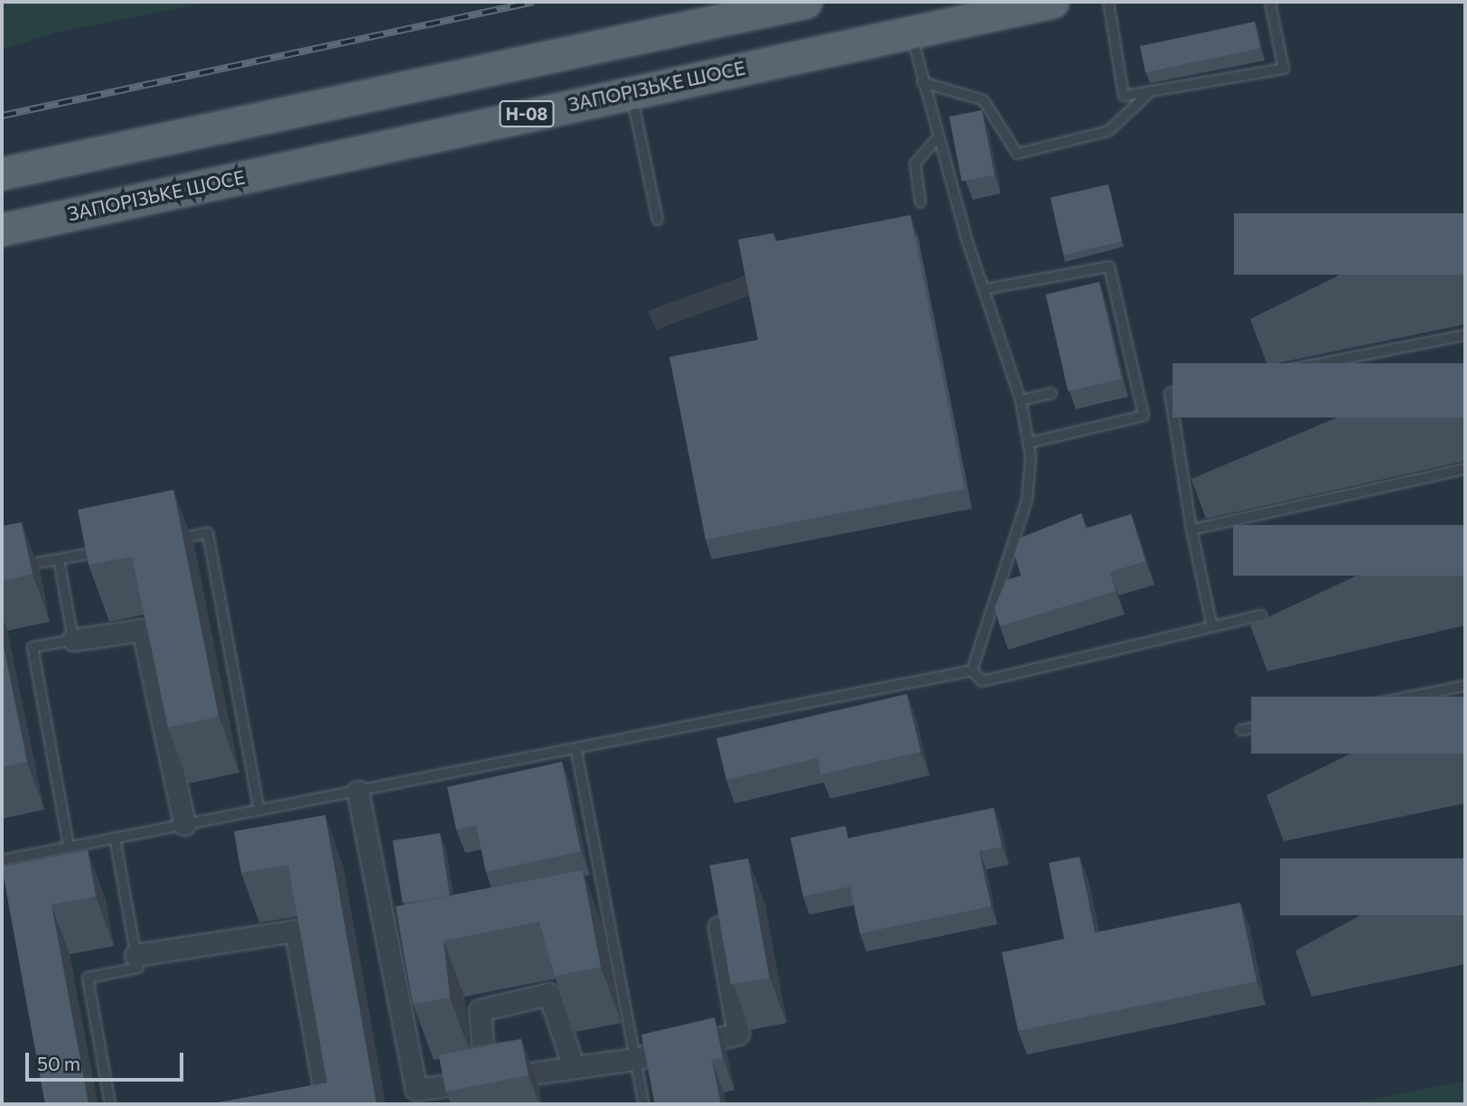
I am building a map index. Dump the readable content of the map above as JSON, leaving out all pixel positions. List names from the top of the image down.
{
  "streets": {
    "main road": ["ЗАПОРІЗЬКЕ ШОСЕ", "Н-08"]
  },
  "scale_bar": "50 m"
}
